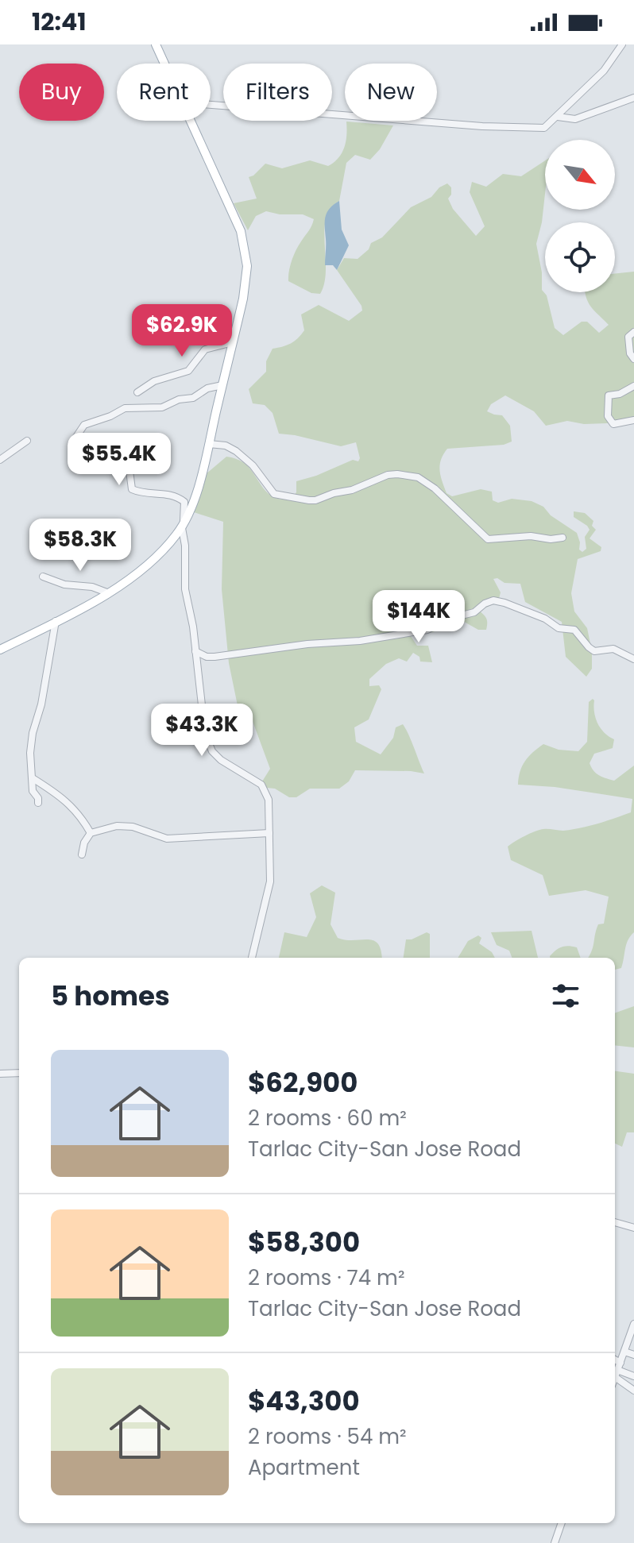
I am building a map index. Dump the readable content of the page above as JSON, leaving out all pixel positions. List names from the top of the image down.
{
  "north": "bottom right",
  "page": {
    "status": "12:41",
    "chip": [
      "Buy",
      "Rent",
      "Filters",
      "New"
    ],
    "price": [
      "$62.9K",
      "$55.4K",
      "$58.3K",
      "$144K",
      "$43.3K"
    ],
    "heading": "5 homes",
    "list": [
      {
        "name": "$62,900",
        "note": "2 rooms · 60 m² · Tarlac City-San Jose Road"
      },
      {
        "name": "$58,300",
        "note": "2 rooms · 74 m² · Tarlac City-San Jose Road"
      },
      {
        "name": "$43,300",
        "note": "2 rooms · 54 m² · Apartment"
      }
    ]
  }
}
